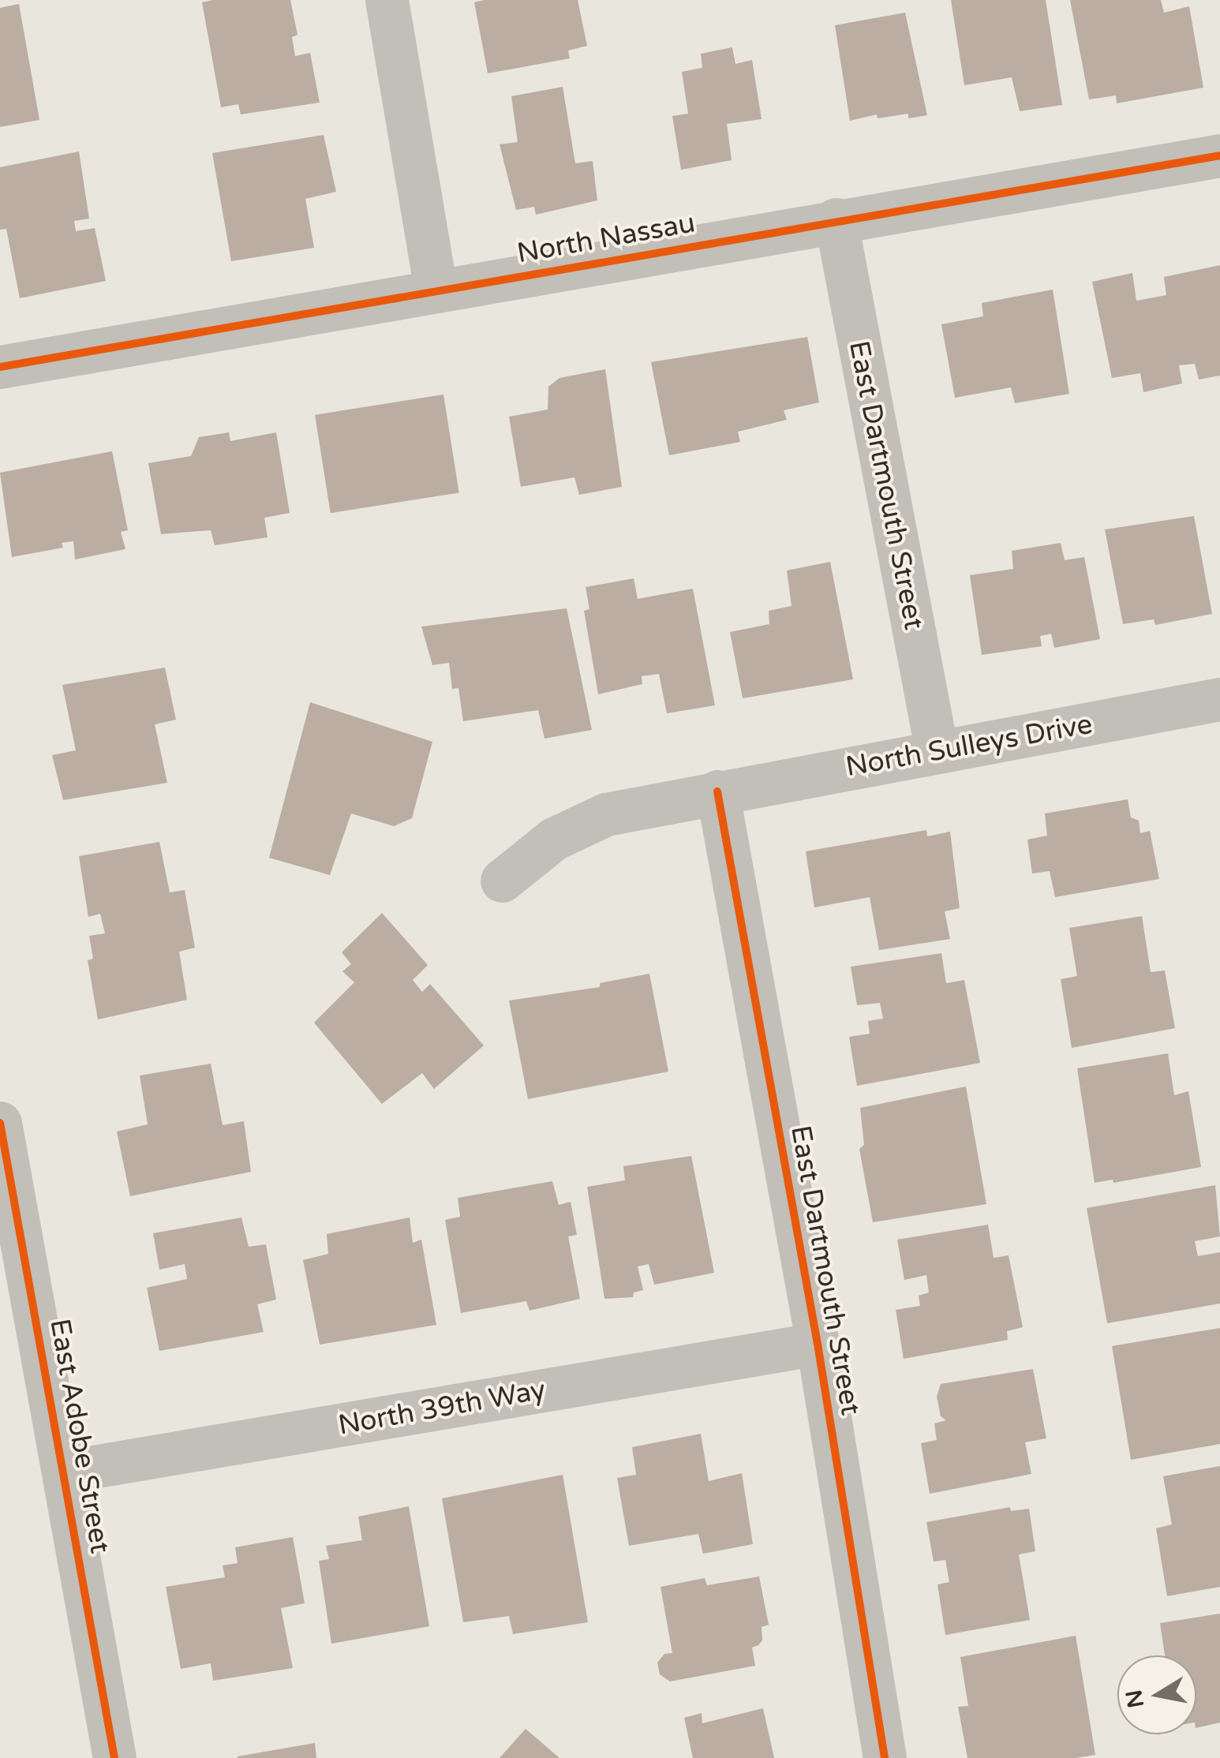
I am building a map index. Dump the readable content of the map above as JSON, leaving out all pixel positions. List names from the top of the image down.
{
  "streets": {
    "street": [
      "North Nassau",
      "East Dartmouth Street",
      "North Sulleys Drive",
      "North 39th Way",
      "East Adobe Street"
    ]
  },
  "crossings": [
    ["North Nassau", "East Dartmouth Street"],
    ["East Dartmouth Street", "North Sulleys Drive"],
    ["East Dartmouth Street", "North 39th Way"],
    ["North 39th Way", "East Adobe Street"]
  ],
  "north": "left"
}
